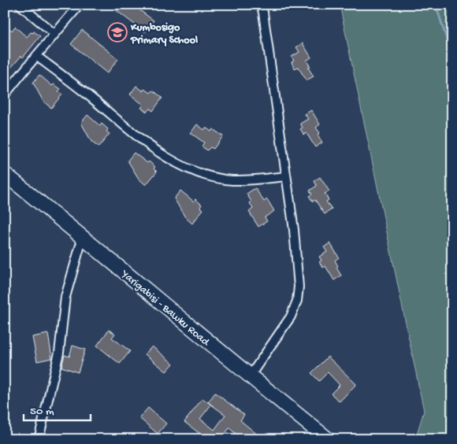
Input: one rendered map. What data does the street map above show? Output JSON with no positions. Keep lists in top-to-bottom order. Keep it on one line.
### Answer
{"streets":{"highway":["Yarigabisi - Bawku Road"]},"places":{"school or university":["Kumbosigo Primary School"]},"scale_bar":"50 m"}
